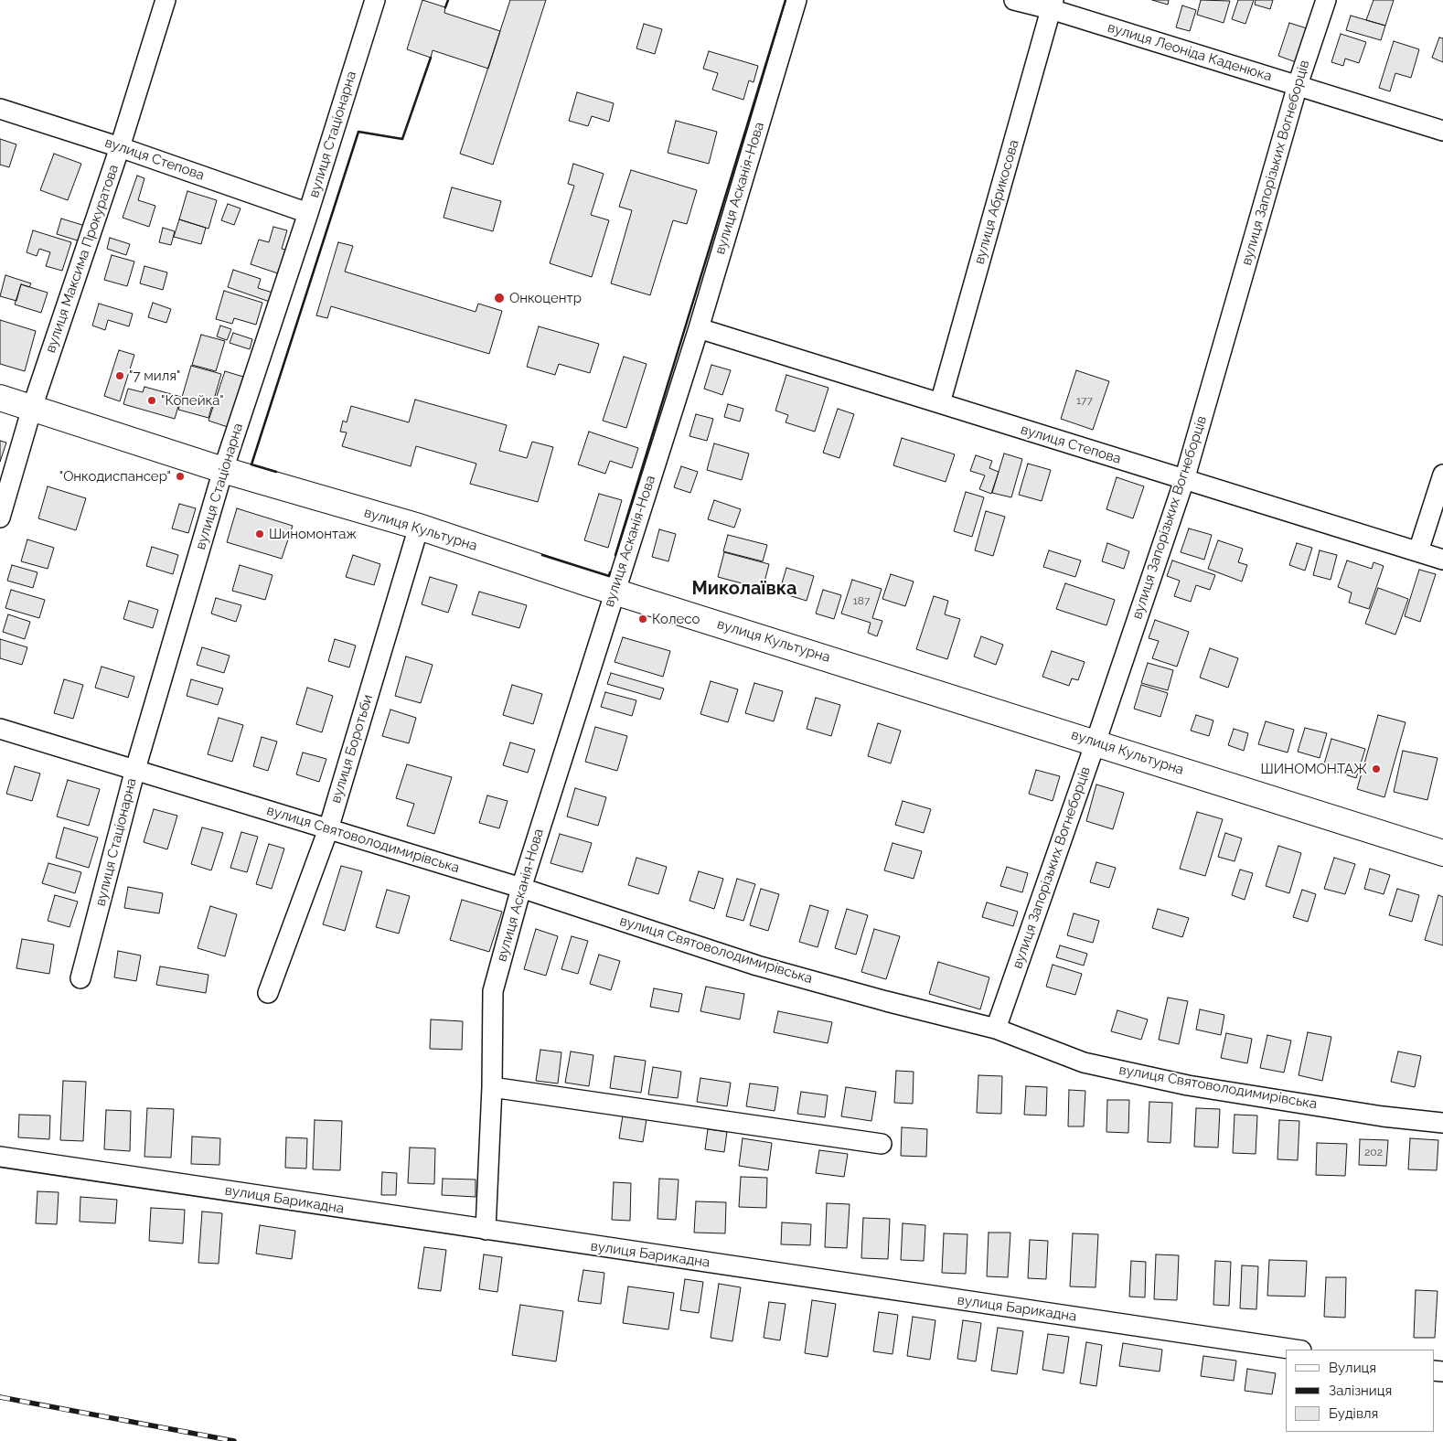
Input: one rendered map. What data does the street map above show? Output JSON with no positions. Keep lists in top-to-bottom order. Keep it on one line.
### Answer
{"streets":{"main road":["вулиця Культурна"],"street":["вулиця Леоніда Каденюка","вулиця Стаціонарна","вулиця Степова","вулиця Запорізьких Вогнеборців","вулиця Асканія-Нова","вулиця Абрикосова","вулиця Максима Прокуратова","вулиця Боротьби","вулиця Святоволодимирівська","вулиця Барикадна"]},"crossings":[["вулиця Леоніда Каденюка","вулиця Запорізьких Вогнеборців"],["вулиця Леоніда Каденюка","вулиця Абрикосова"],["вулиця Стаціонарна","вулиця Степова"],["вулиця Стаціонарна","вулиця Культурна"],["вулиця Стаціонарна","вулиця Святоволодимирівська"],["вулиця Степова","вулиця Запорізьких Вогнеборців"],["вулиця Степова","вулиця Асканія-Нова"],["вулиця Степова","вулиця Абрикосова"],["вулиця Степова","вулиця Максима Прокуратова"],["вулиця Запорізьких Вогнеборців","вулиця Культурна"],["вулиця Запорізьких Вогнеборців","вулиця Святоволодимирівська"],["вулиця Асканія-Нова","вулиця Культурна"],["вулиця Асканія-Нова","вулиця Святоволодимирівська"],["вулиця Асканія-Нова","вулиця Барикадна"],["вулиця Максима Прокуратова","вулиця Культурна"],["вулиця Культурна","вулиця Боротьби"],["вулиця Боротьби","вулиця Святоволодимирівська"]],"districts":["Миколаївка"],"places":["Онкоцентр","\"7 миля\"","\"Копейка\"","\"Онкодиспансер\"","Шиномонтаж","Колесо","ШИНОМОНТАЖ"],"house_numbers":["177","187","202"],"legend":["Вулиця","Залізниця","Будівля"]}
